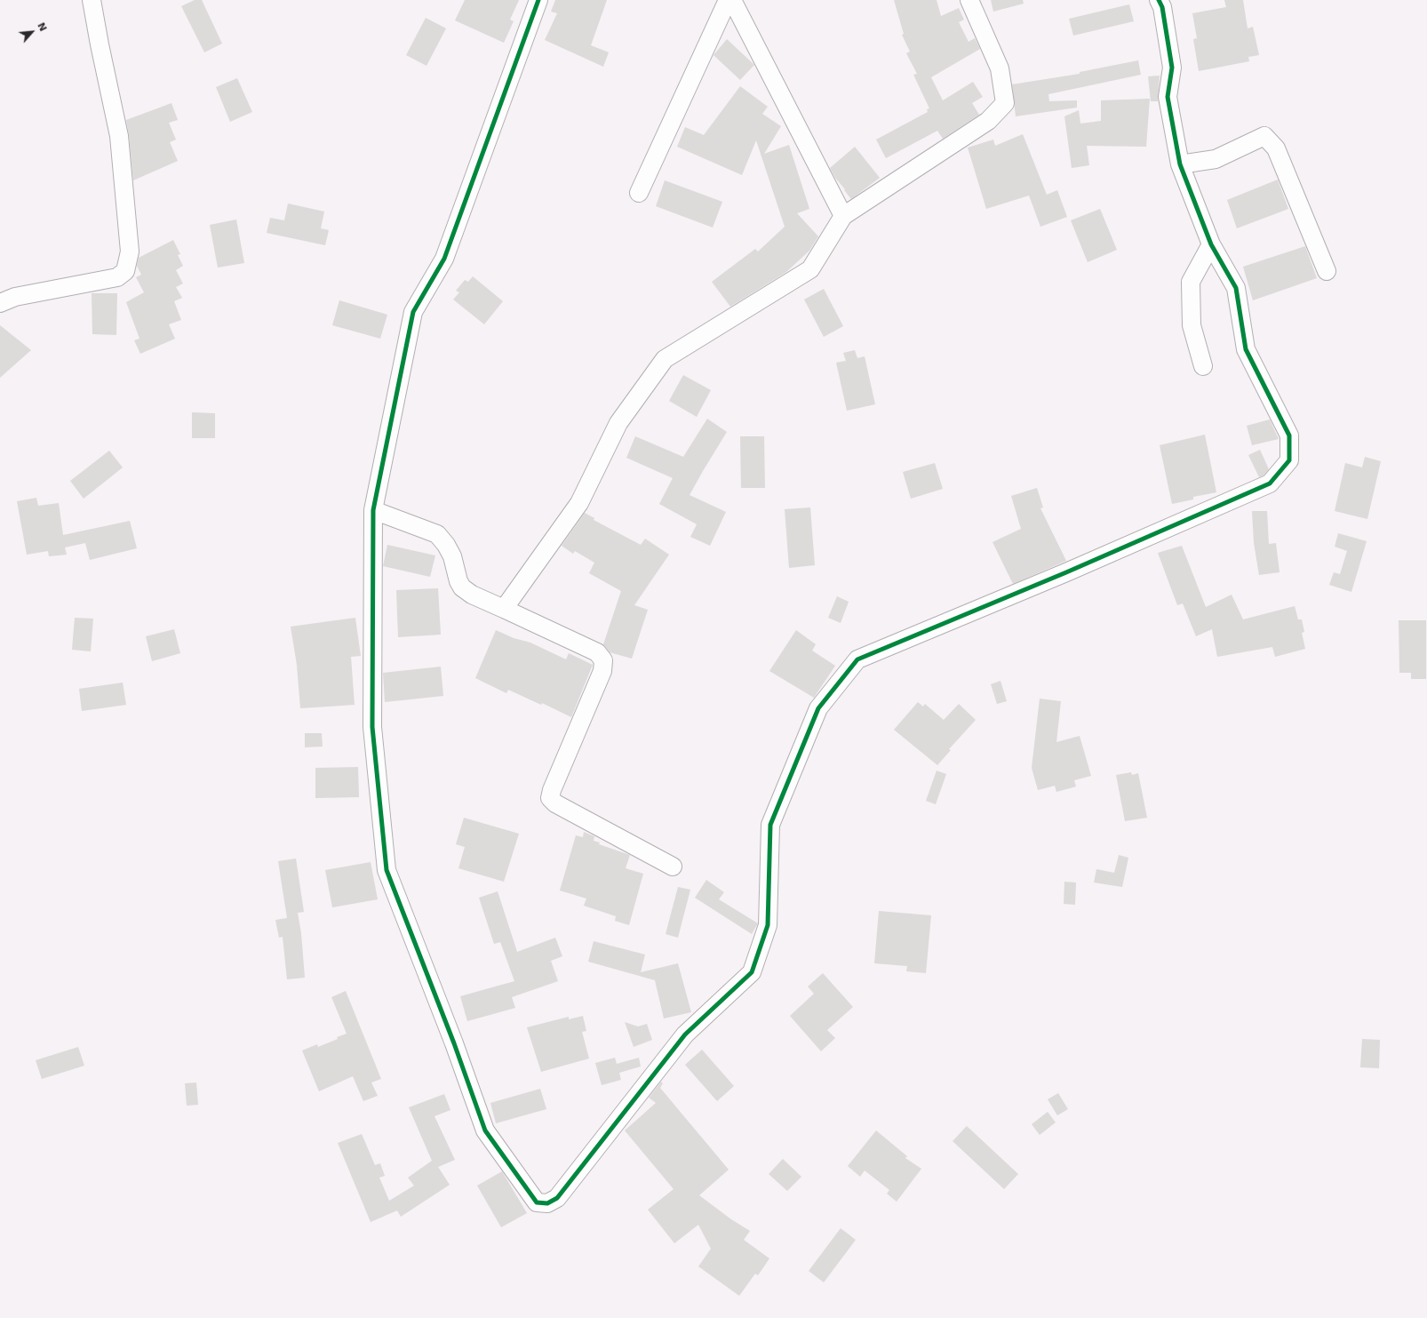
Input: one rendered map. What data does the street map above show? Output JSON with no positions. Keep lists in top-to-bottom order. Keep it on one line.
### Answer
{"north":"top right"}
